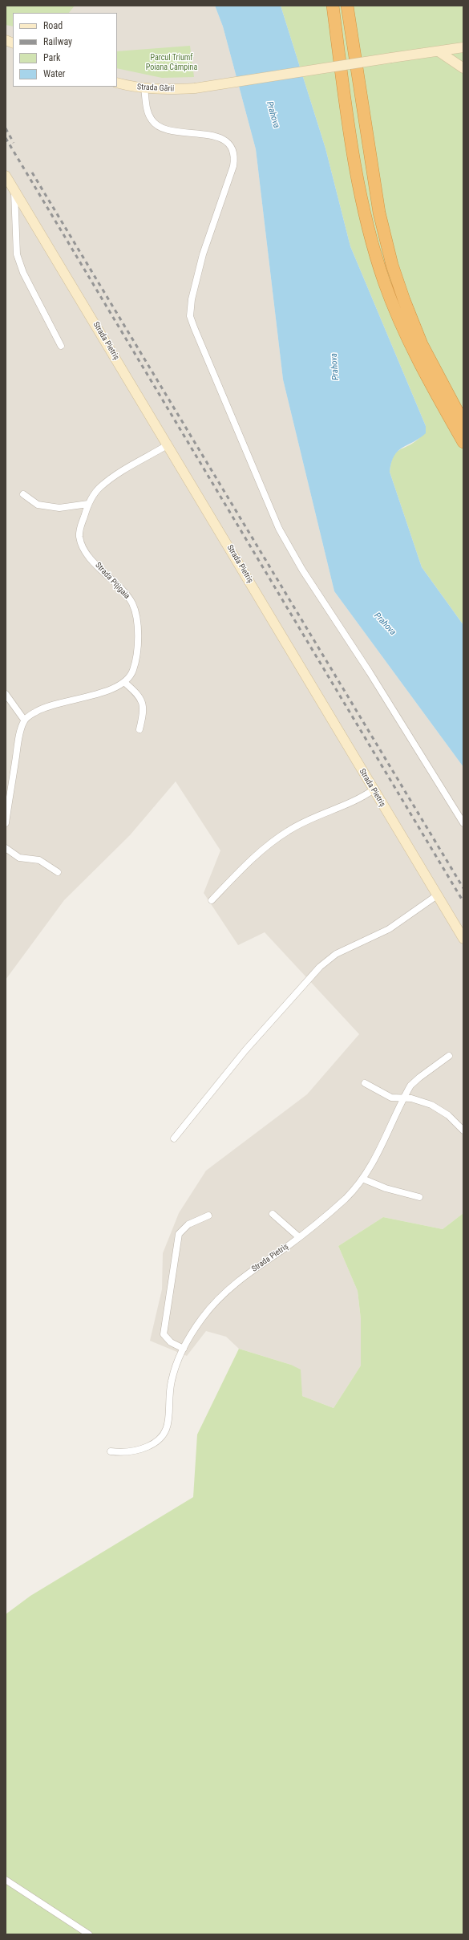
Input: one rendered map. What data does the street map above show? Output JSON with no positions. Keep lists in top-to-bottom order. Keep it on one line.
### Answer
{"streets":{"main road":["Strada Gării","Strada Pietriș"],"street":["Strada Pițigaia"]},"crossings":[["Strada Pietriș","Strada Pițigaia"]],"water":["Prahova"],"parks":["Parcul Triumf Poiana Câmpina"],"legend":["Road","Railway","Park","Water"]}
